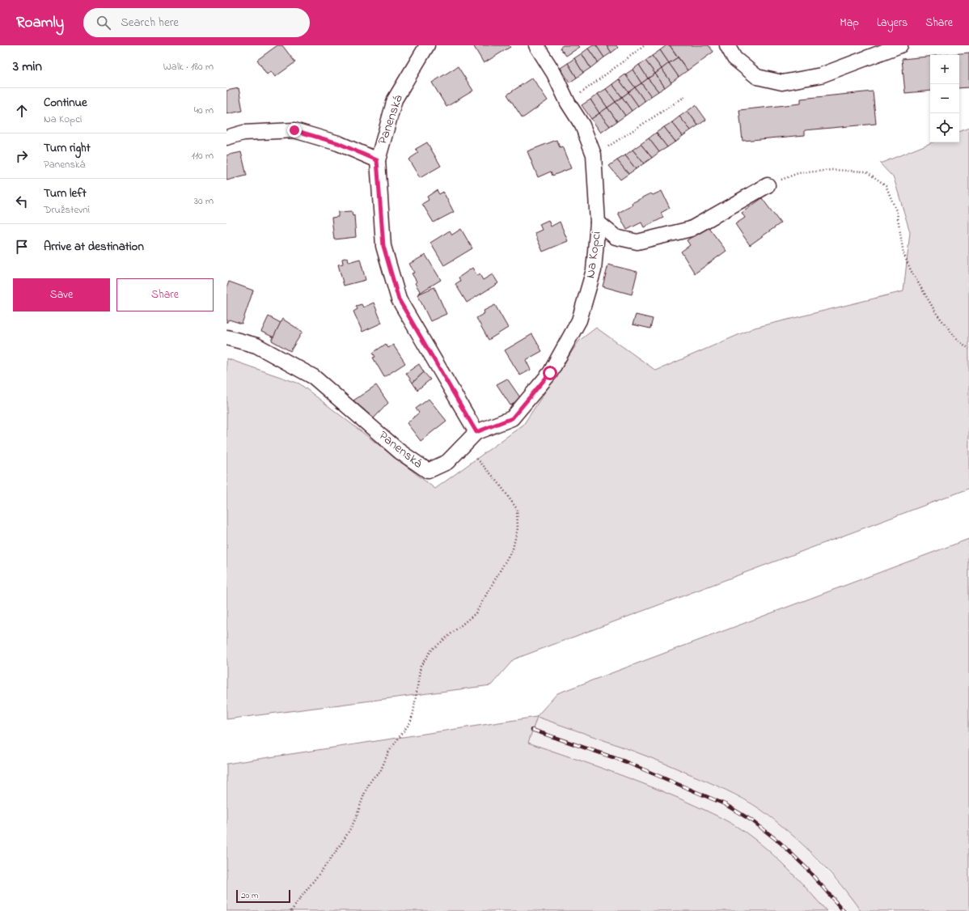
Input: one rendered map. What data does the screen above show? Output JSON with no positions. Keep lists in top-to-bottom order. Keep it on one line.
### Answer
{"streets":{"street":["Panenská","Na Kopci"]},"crossings":[["Panenská","Na Kopci"]],"scale_bar":"20 m","page":{"header":"Roamly","search":"Search here","nav":["Map","Layers","Share"],"heading":["3 min","Walk · 180 m"],"map_buttons":["+","−"],"list":[["Continue","Na Kopci","40 m"],["Turn right","Panenská","110 m"],["Turn left","Družstevní","30 m"],"Arrive at destination"],"buttons":["Save","Share"],"scale":"20 m"}}
